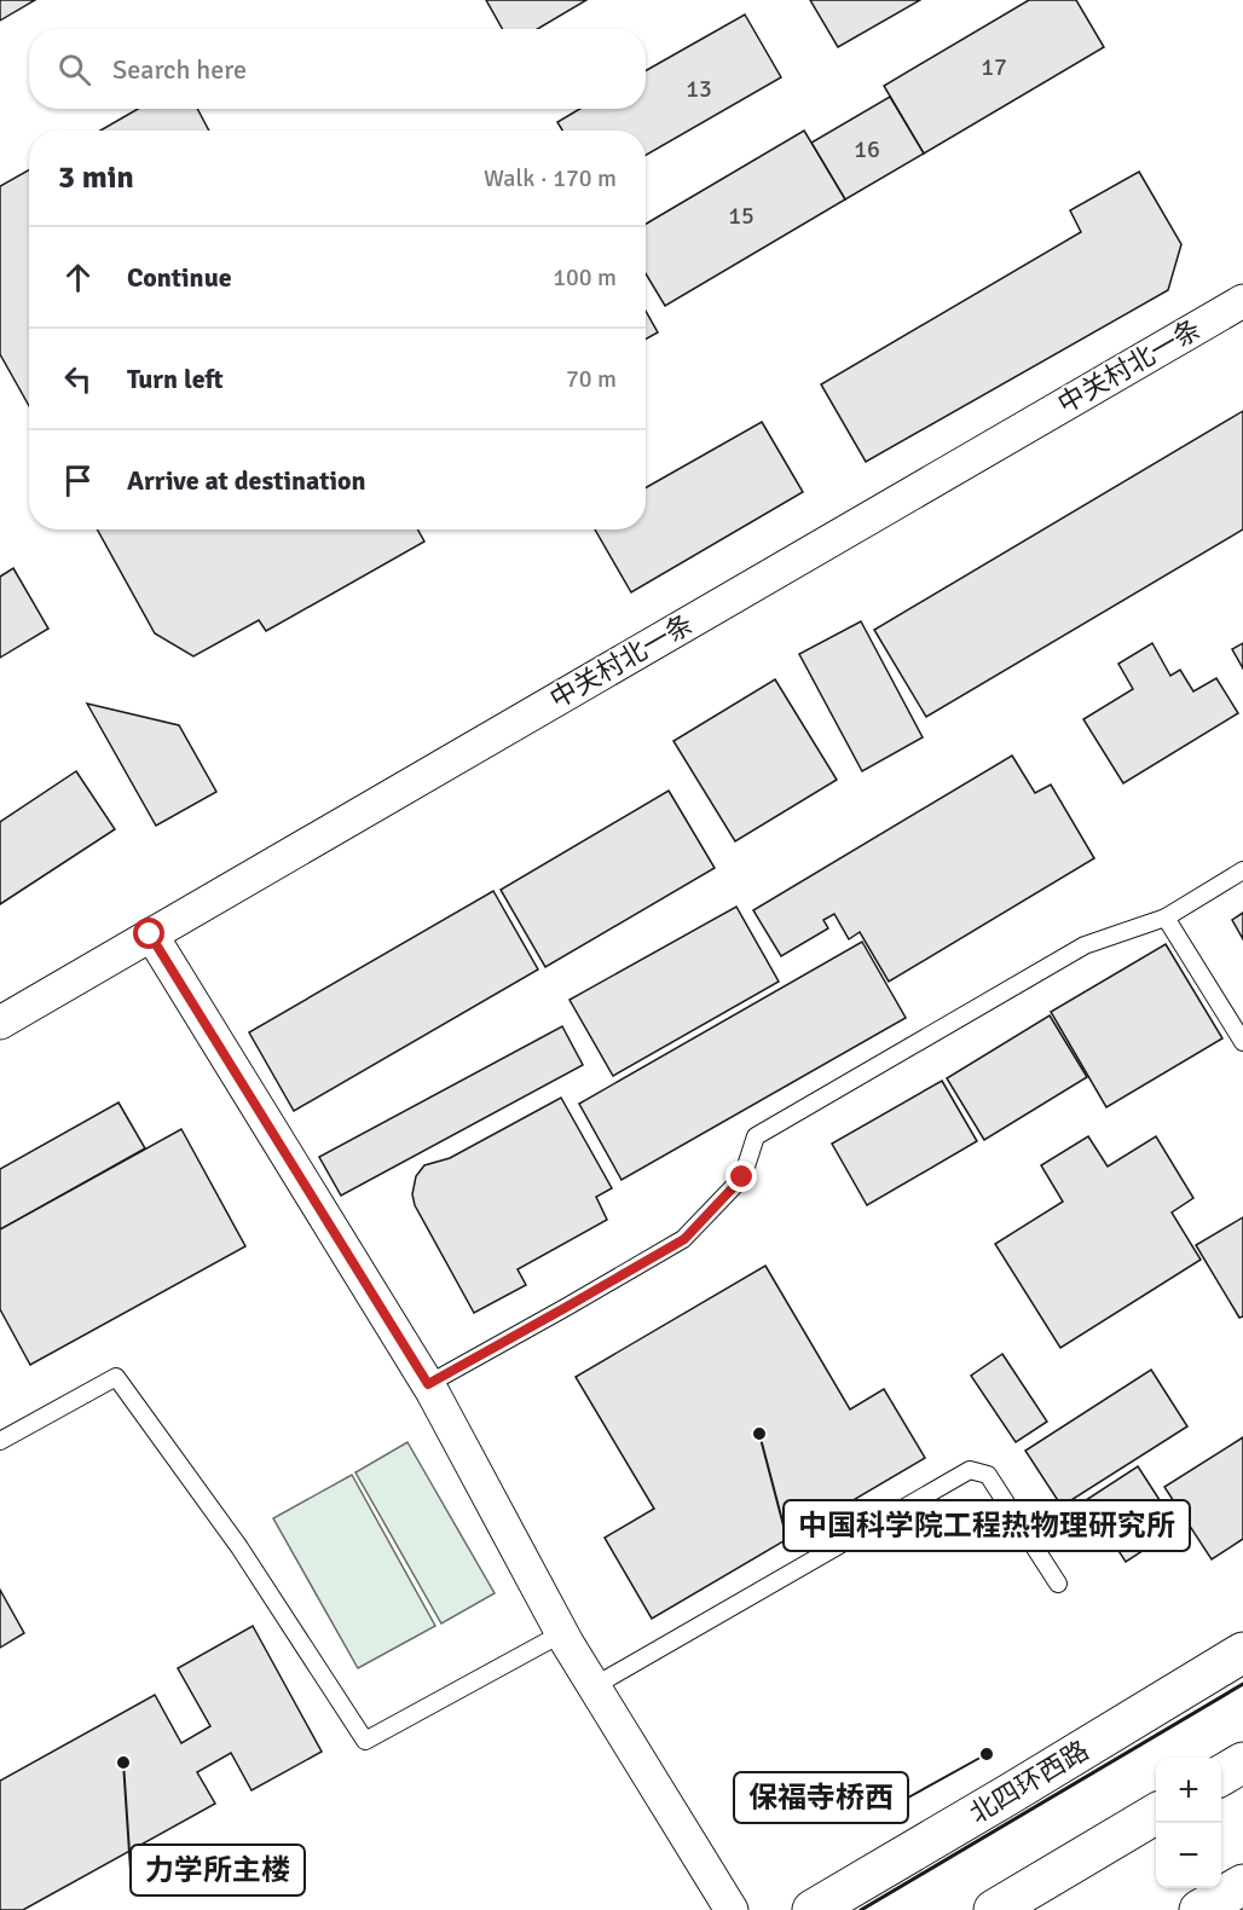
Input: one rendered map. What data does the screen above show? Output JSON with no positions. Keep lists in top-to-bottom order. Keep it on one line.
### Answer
{"streets":{"main road":["北四环西路"],"street":["中关村北一条"]},"places":["中国科学院工程热物理研究所","保福寺桥西","力学所主楼"],"house_numbers":["17","13","16","15"],"page":{"search":"Search here","heading":["3 min","Walk · 170 m"],"list":[["Continue","100 m"],["Turn left","70 m"],"Arrive at destination"],"map_buttons":["+","−"]}}
